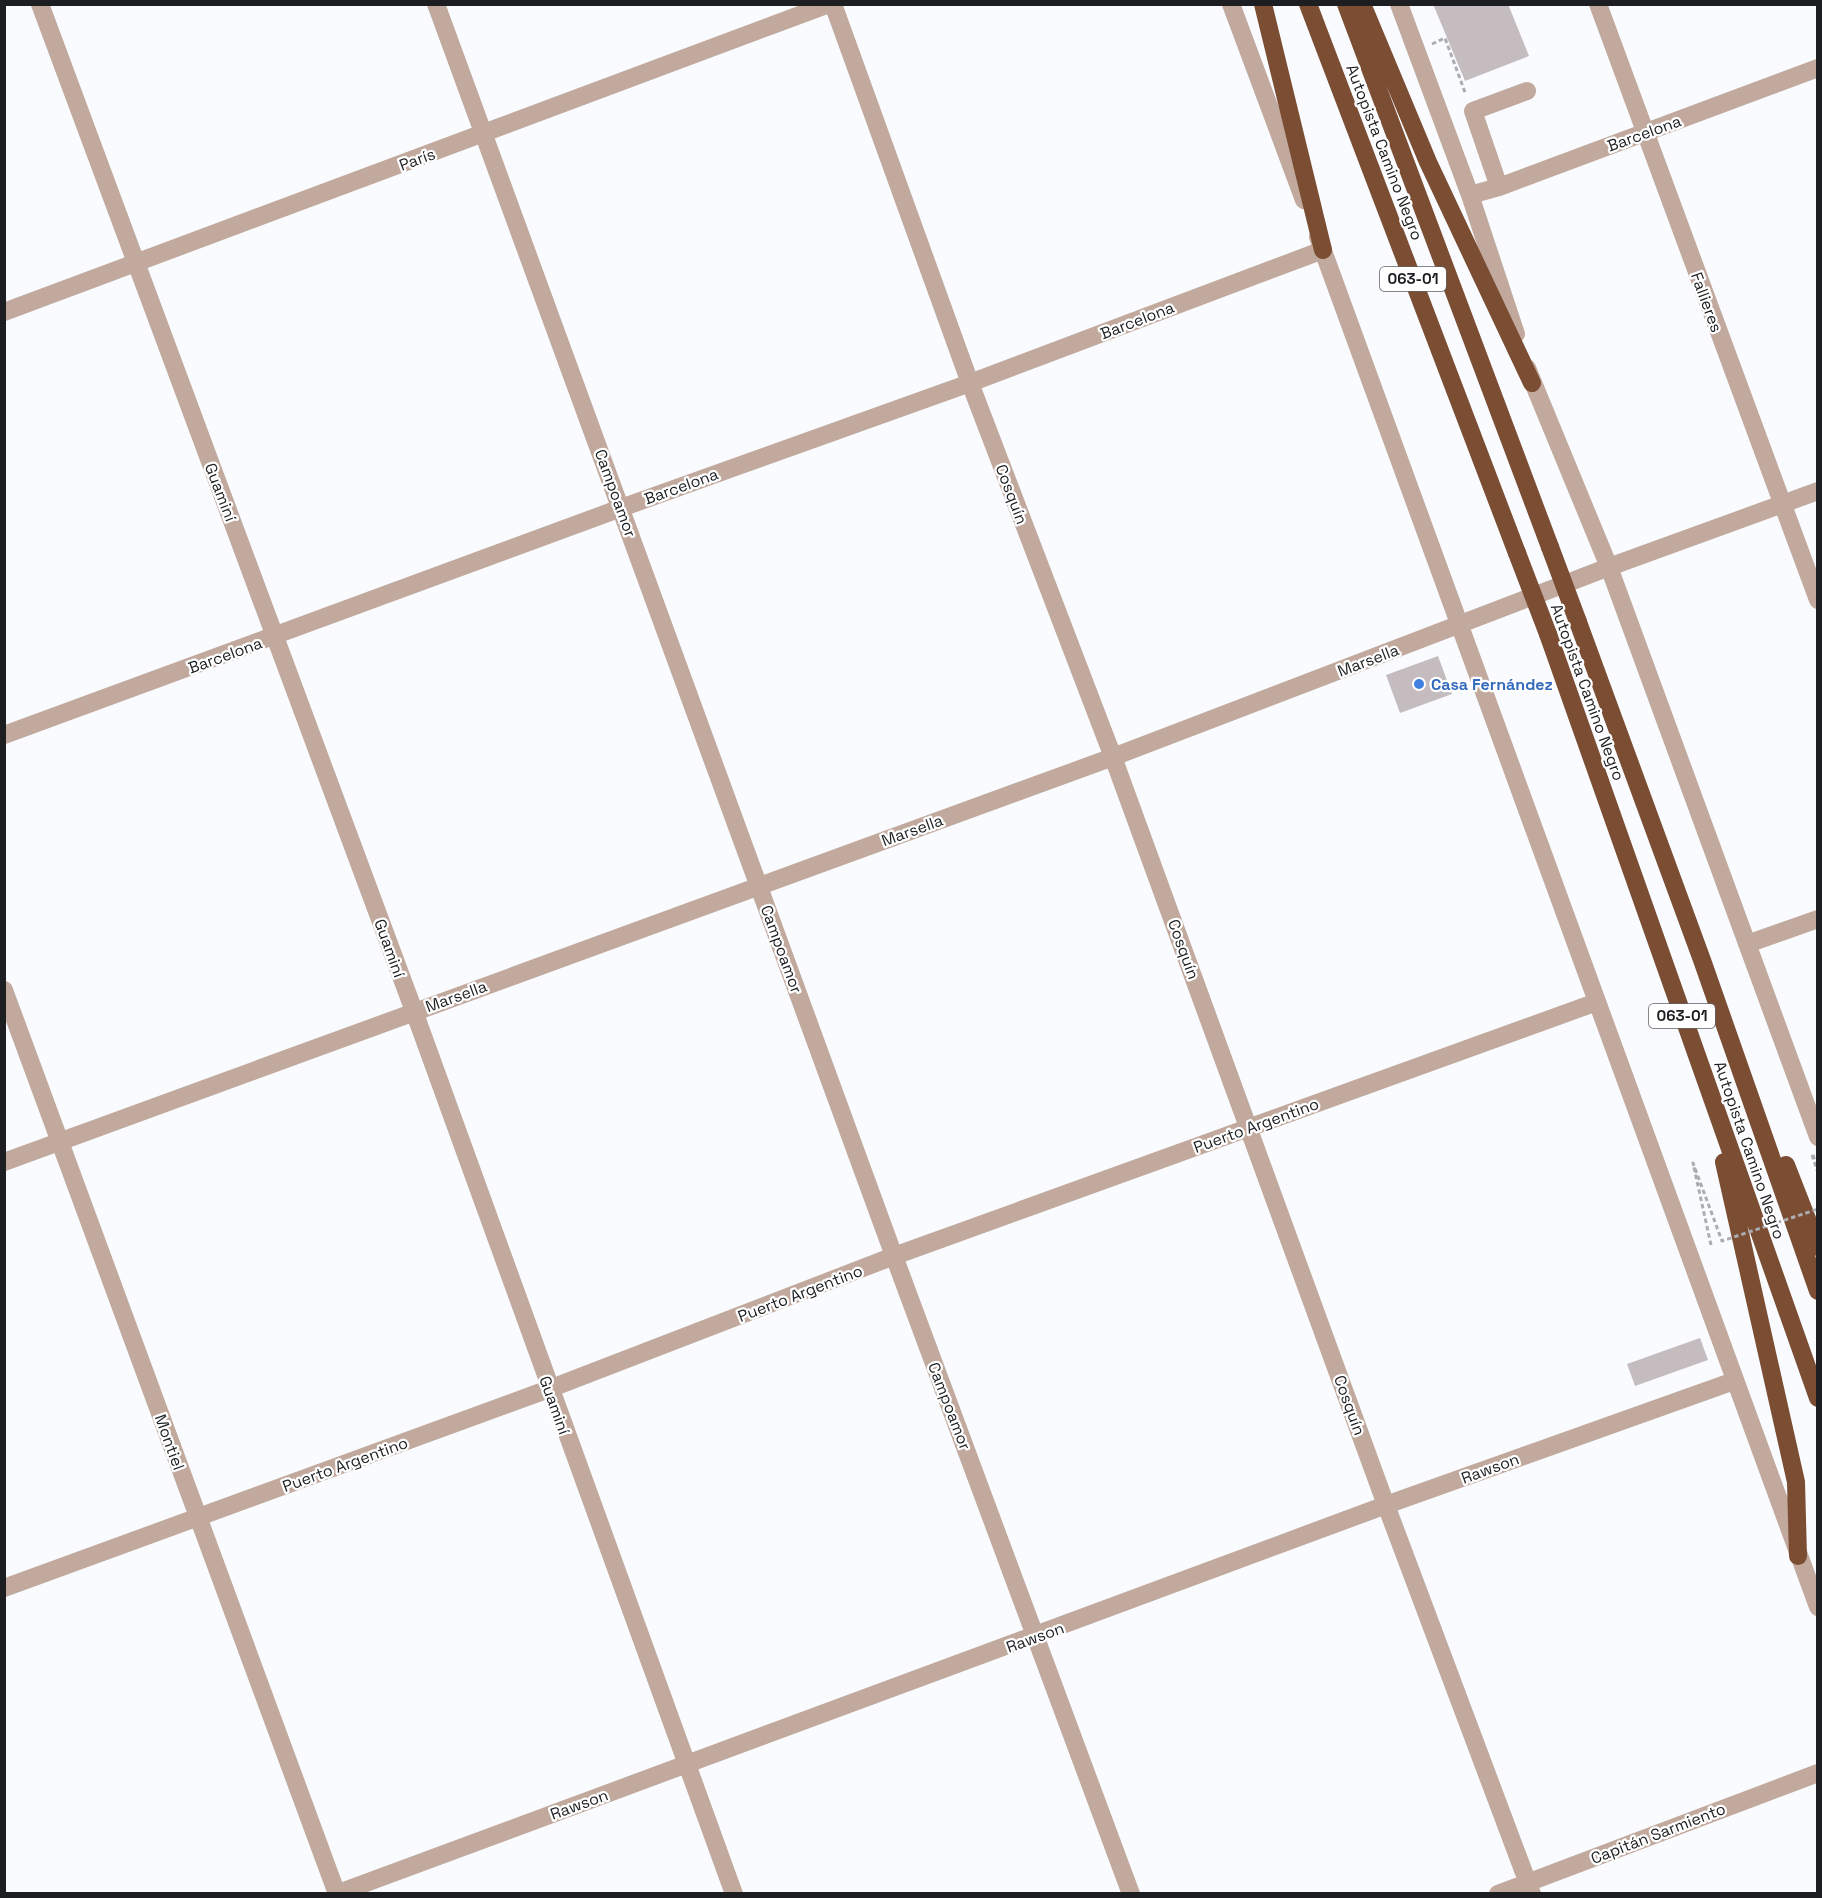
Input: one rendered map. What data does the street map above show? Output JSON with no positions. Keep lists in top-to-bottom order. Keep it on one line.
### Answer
{"streets":{"highway":["Autopista Camino Negro","063-01"],"street":["Barcelona","París","Fallieres","Guaminí","Campoamor","Cosquín","Marsella","Puerto Argentino","Montiel","Rawson","Capitán Sarmiento"]},"crossings":[["Barcelona","Fallieres"],["Barcelona","Guaminí"],["Barcelona","Campoamor"],["Barcelona","Cosquín"],["París","Guaminí"],["París","Campoamor"],["París","Cosquín"],["Fallieres","Marsella"],["Guaminí","Marsella"],["Guaminí","Puerto Argentino"],["Guaminí","Rawson"],["Campoamor","Marsella"],["Campoamor","Puerto Argentino"],["Campoamor","Rawson"],["Cosquín","Marsella"],["Cosquín","Puerto Argentino"],["Cosquín","Rawson"],["Cosquín","Capitán Sarmiento"],["Marsella","Montiel"],["Puerto Argentino","Montiel"],["Montiel","Rawson"]],"places":["Casa Fernández"]}
